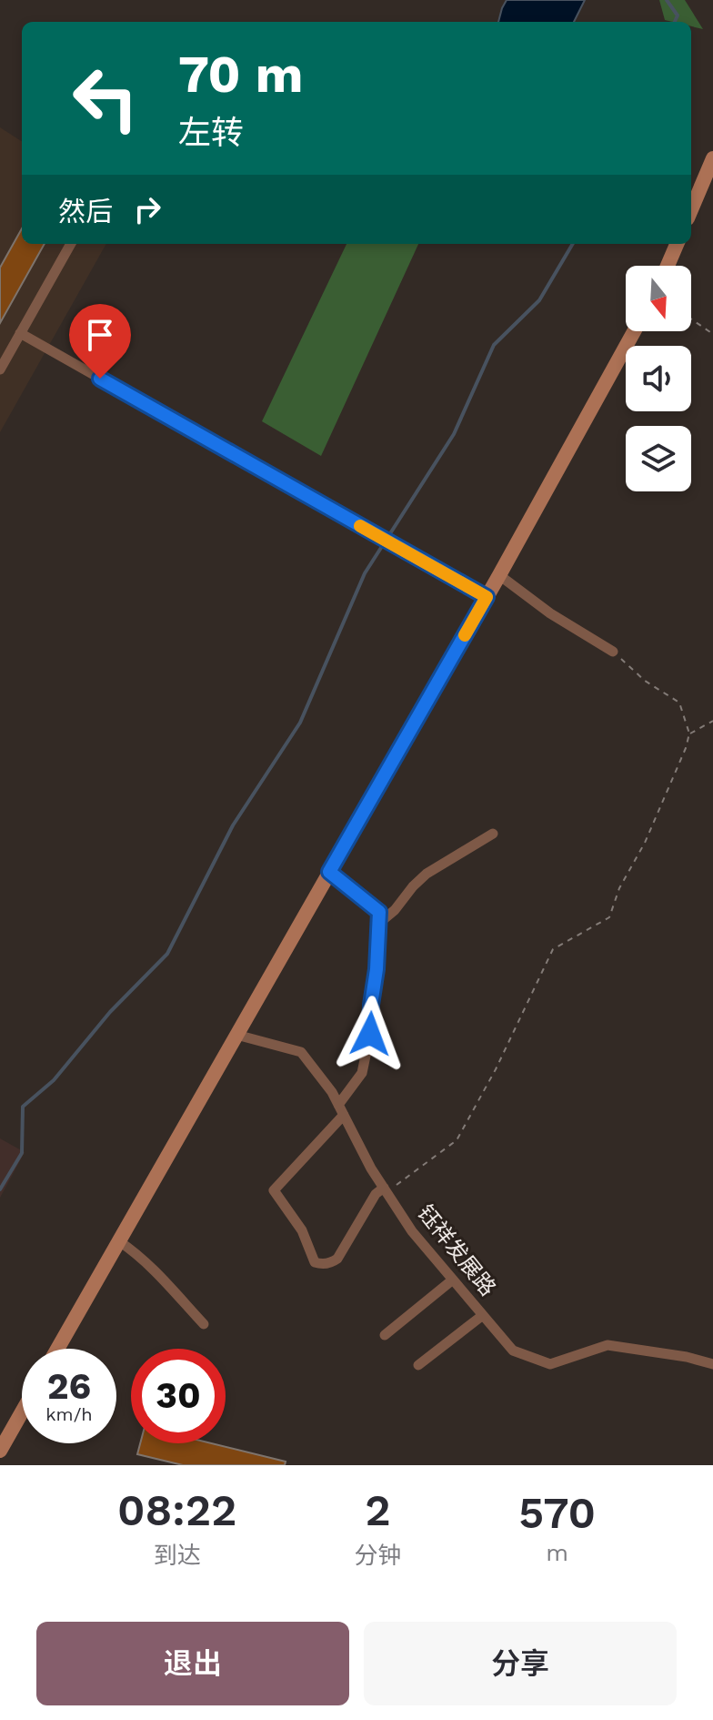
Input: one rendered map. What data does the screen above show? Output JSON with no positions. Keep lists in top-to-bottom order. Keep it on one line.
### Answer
{"streets":{"street":["钰祥发展路"]},"north":"bottom","page":{"turn":["70 m","左转"],"then":"然后","speed":"26 km/h","limit":"30","eta":["08:22","到达","2","分钟","570","m"],"buttons":["退出","分享"]}}
